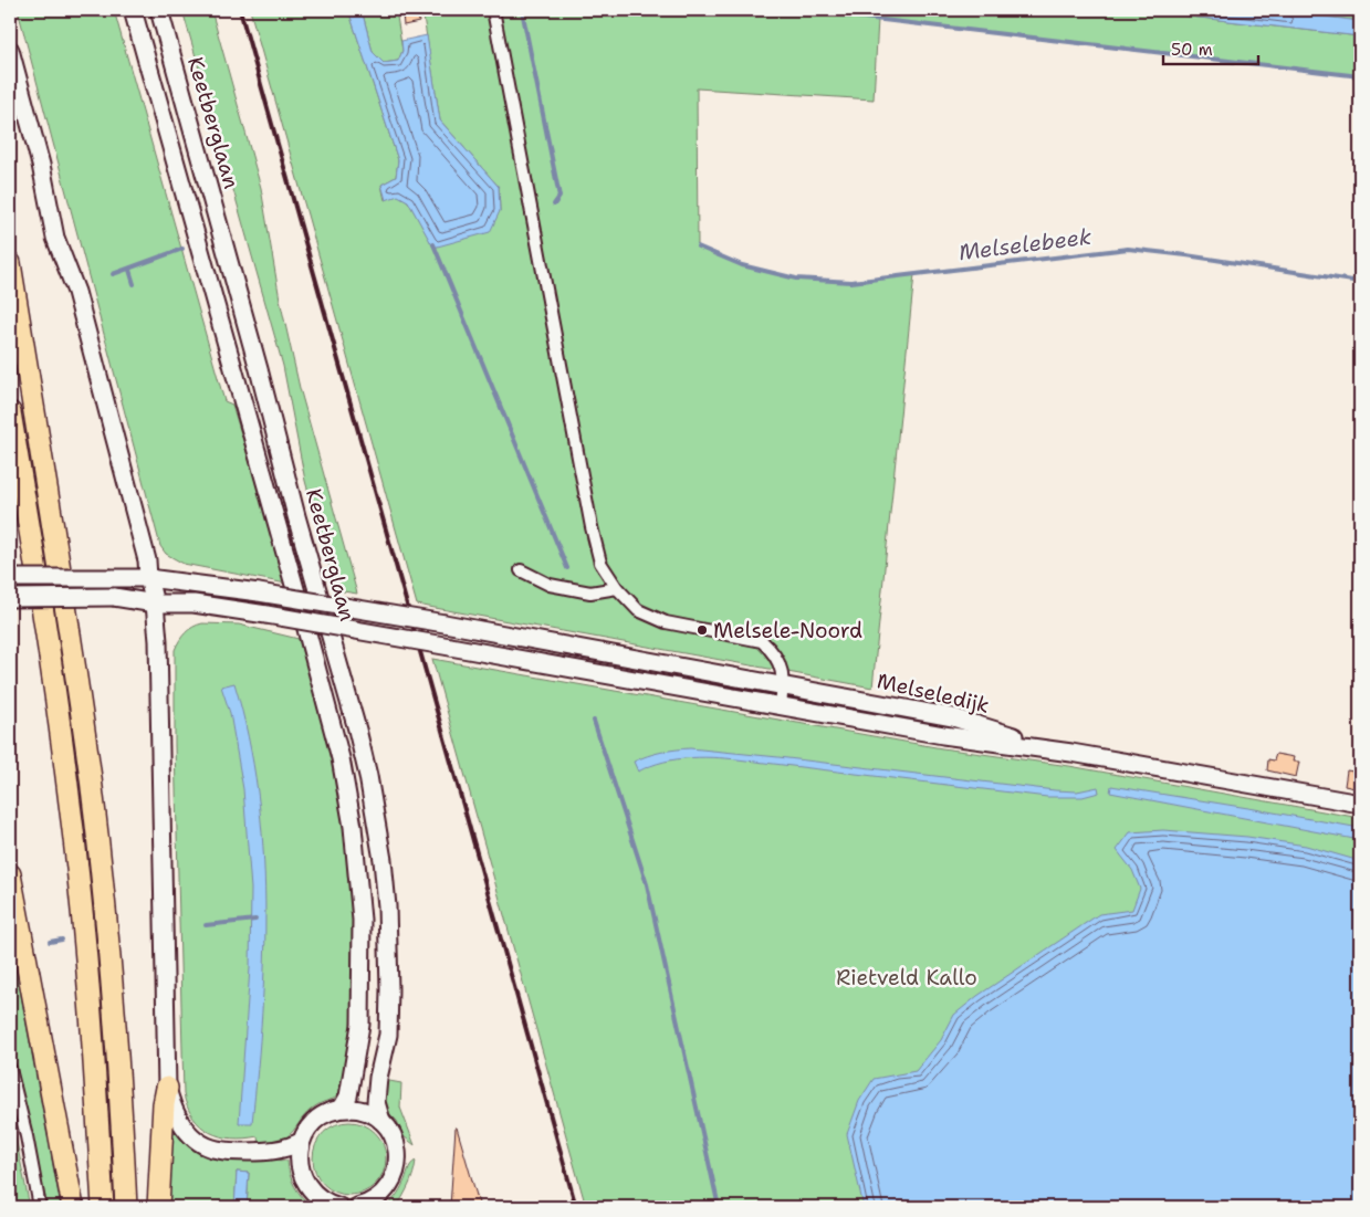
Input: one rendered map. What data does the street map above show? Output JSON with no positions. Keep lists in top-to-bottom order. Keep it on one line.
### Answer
{"streets":{"main road":["Keetberglaan","Melseledijk"]},"water":["Melselebeek"],"parks":["Rietveld Kallo"],"places":["Melsele-Noord"],"scale_bar":"50 m"}
